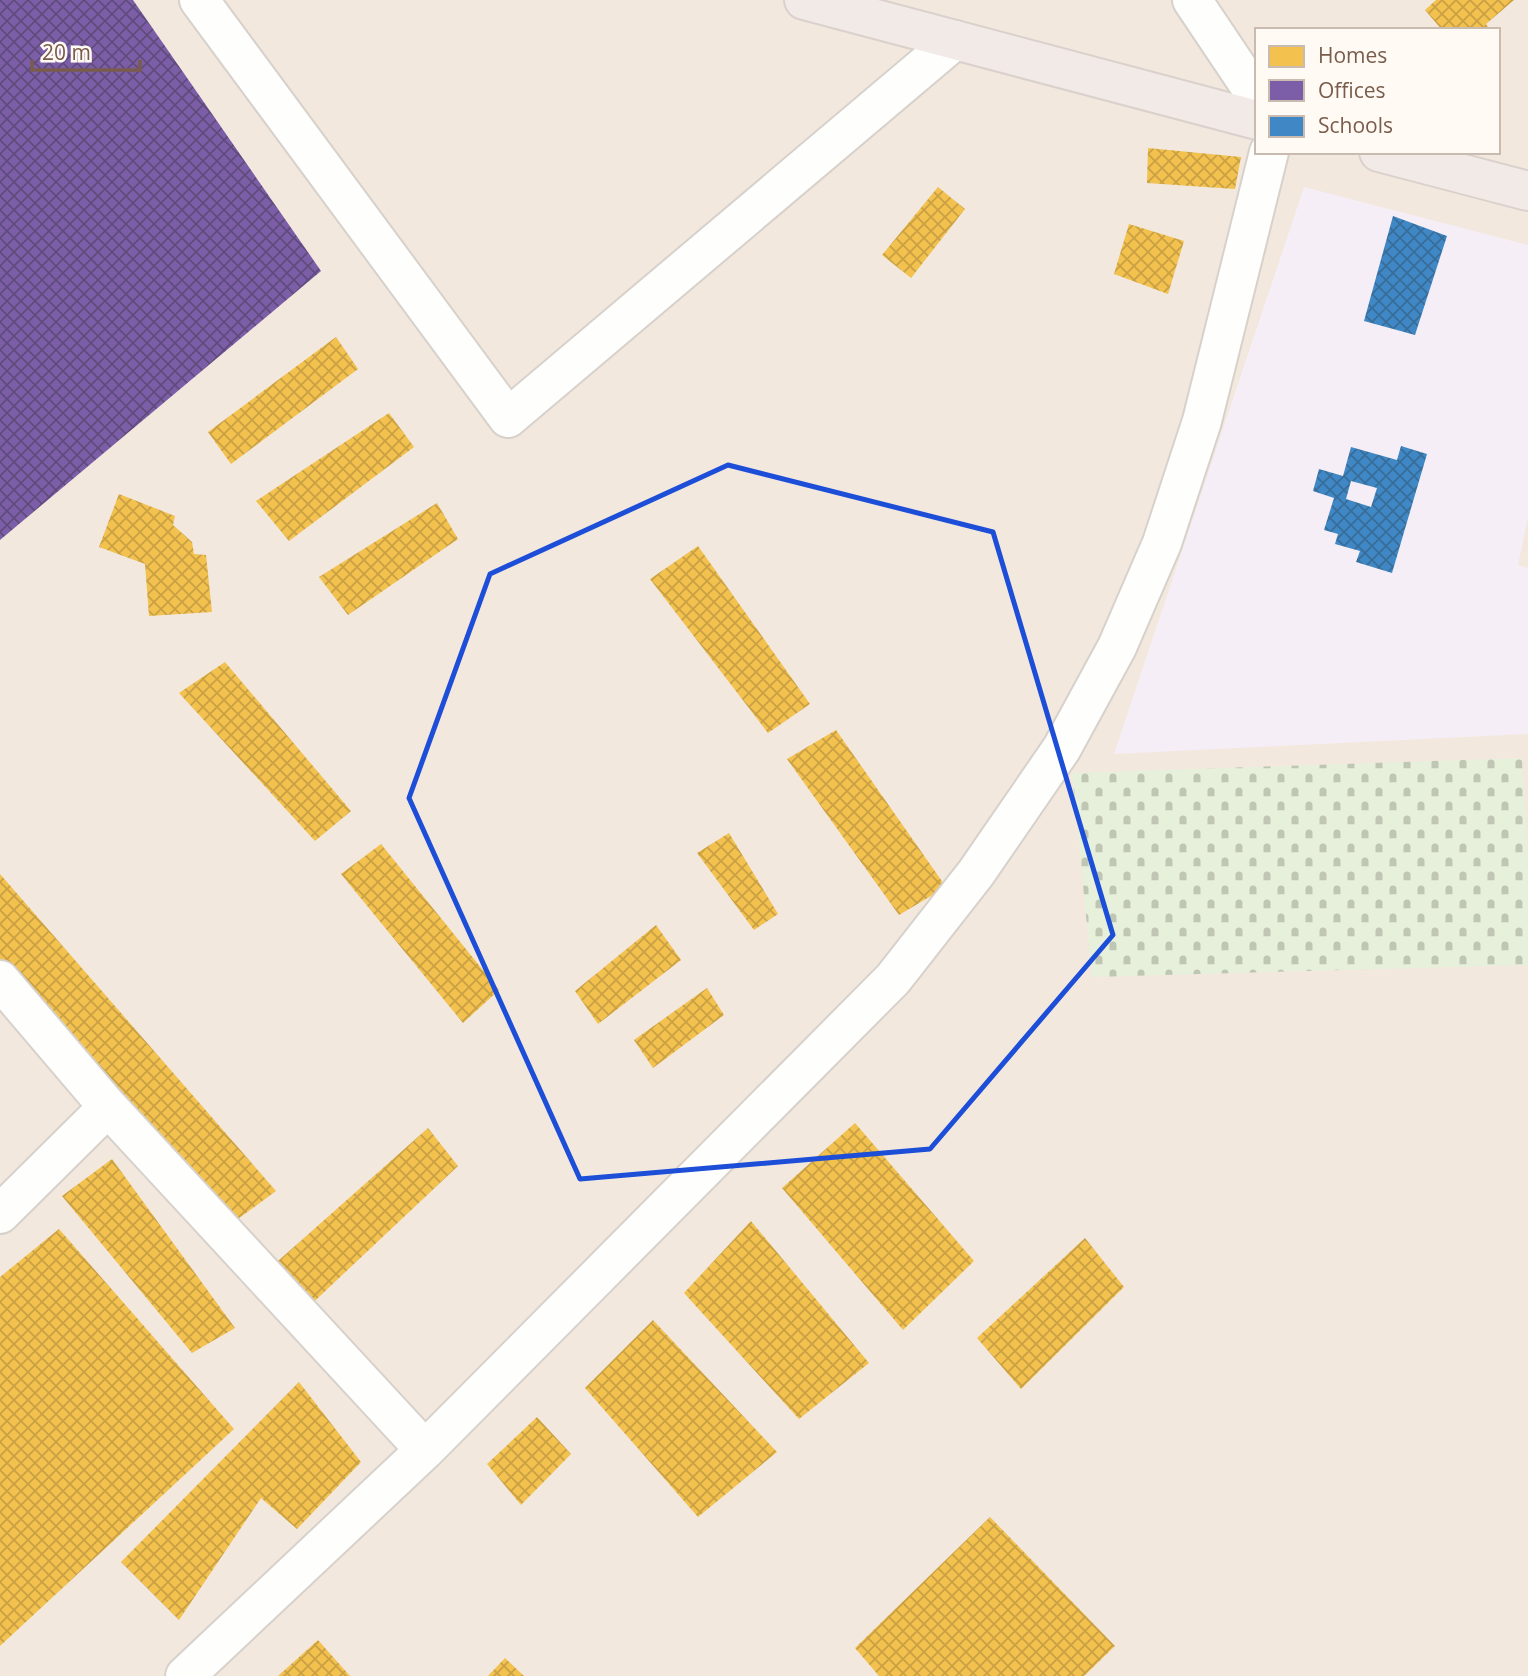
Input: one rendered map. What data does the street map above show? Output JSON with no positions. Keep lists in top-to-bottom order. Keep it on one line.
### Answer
{"legend":["Homes","Offices","Schools"],"scale_bar":"20 m"}
